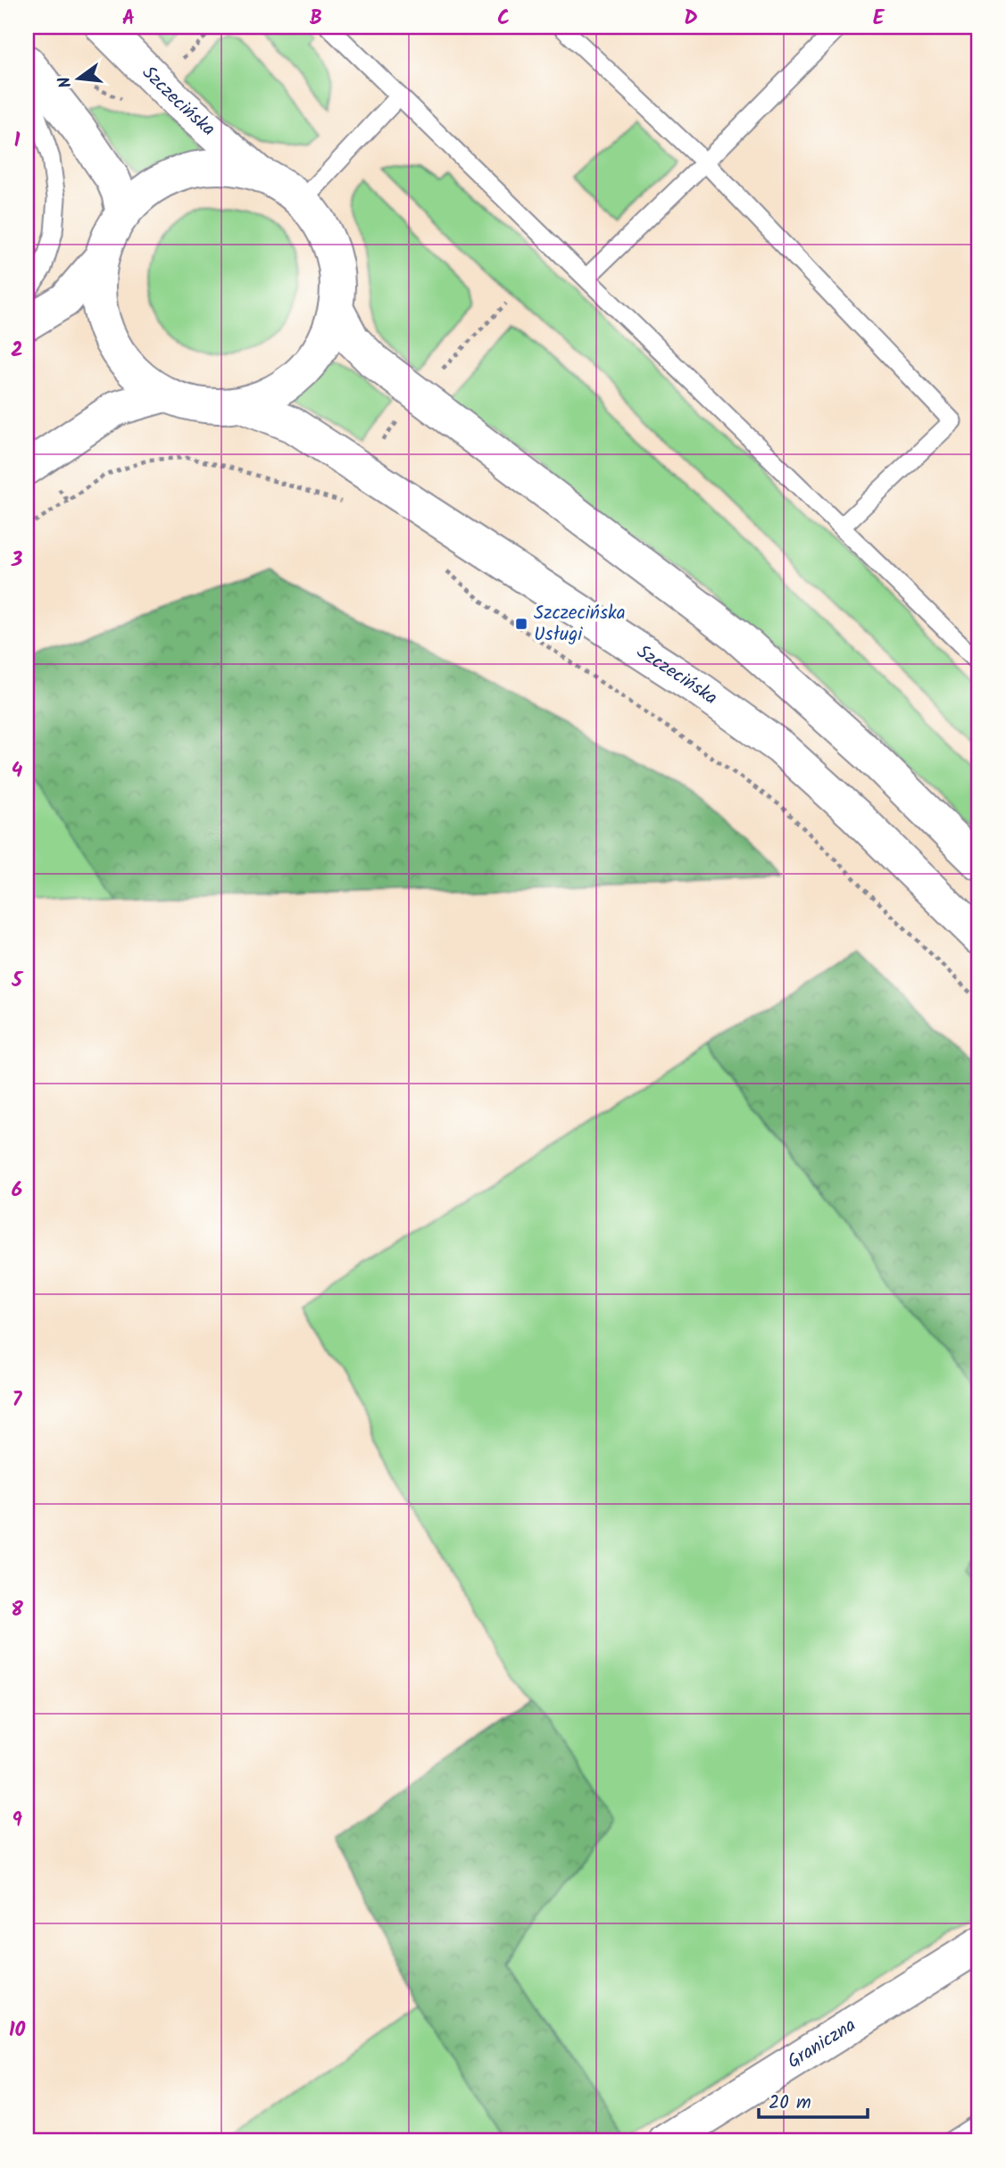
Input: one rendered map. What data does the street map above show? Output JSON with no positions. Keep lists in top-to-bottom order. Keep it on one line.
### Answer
{"streets":{"main road":["Szczecińska","Graniczna"]},"places":{"transit":["Szczecińska Usługi"]},"scale_bar":"20 m","north":"left","grid":{"columns":["A","B","C","D","E"],"rows":["1","2","3","4","5","6","7","8","9","10"]}}
